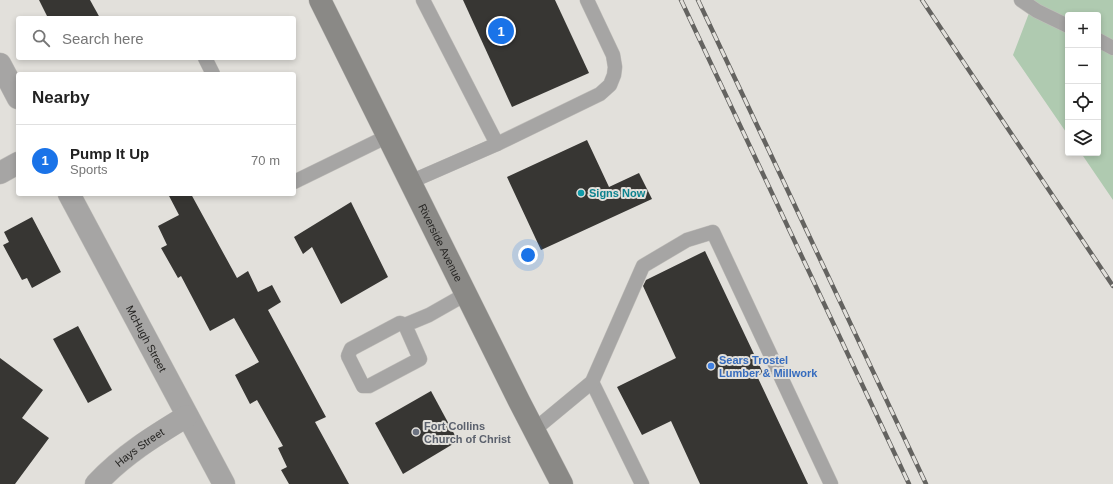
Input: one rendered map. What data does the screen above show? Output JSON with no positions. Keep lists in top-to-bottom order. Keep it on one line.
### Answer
{"streets":{"main road":["Riverside Avenue"],"street":["McHugh Street","Hays Street"]},"crossings":[["McHugh Street","Hays Street"]],"places":["Signs Now","Sears Trostel Lumber & Millwork","Fort Collins Church of Christ"],"page":{"map_buttons":["+","−"],"pins":"1","search":"Search here","heading":"Nearby","list":[{"mark":"1","name":"Pump It Up","note":"Sports","value":"70 m"}]}}
